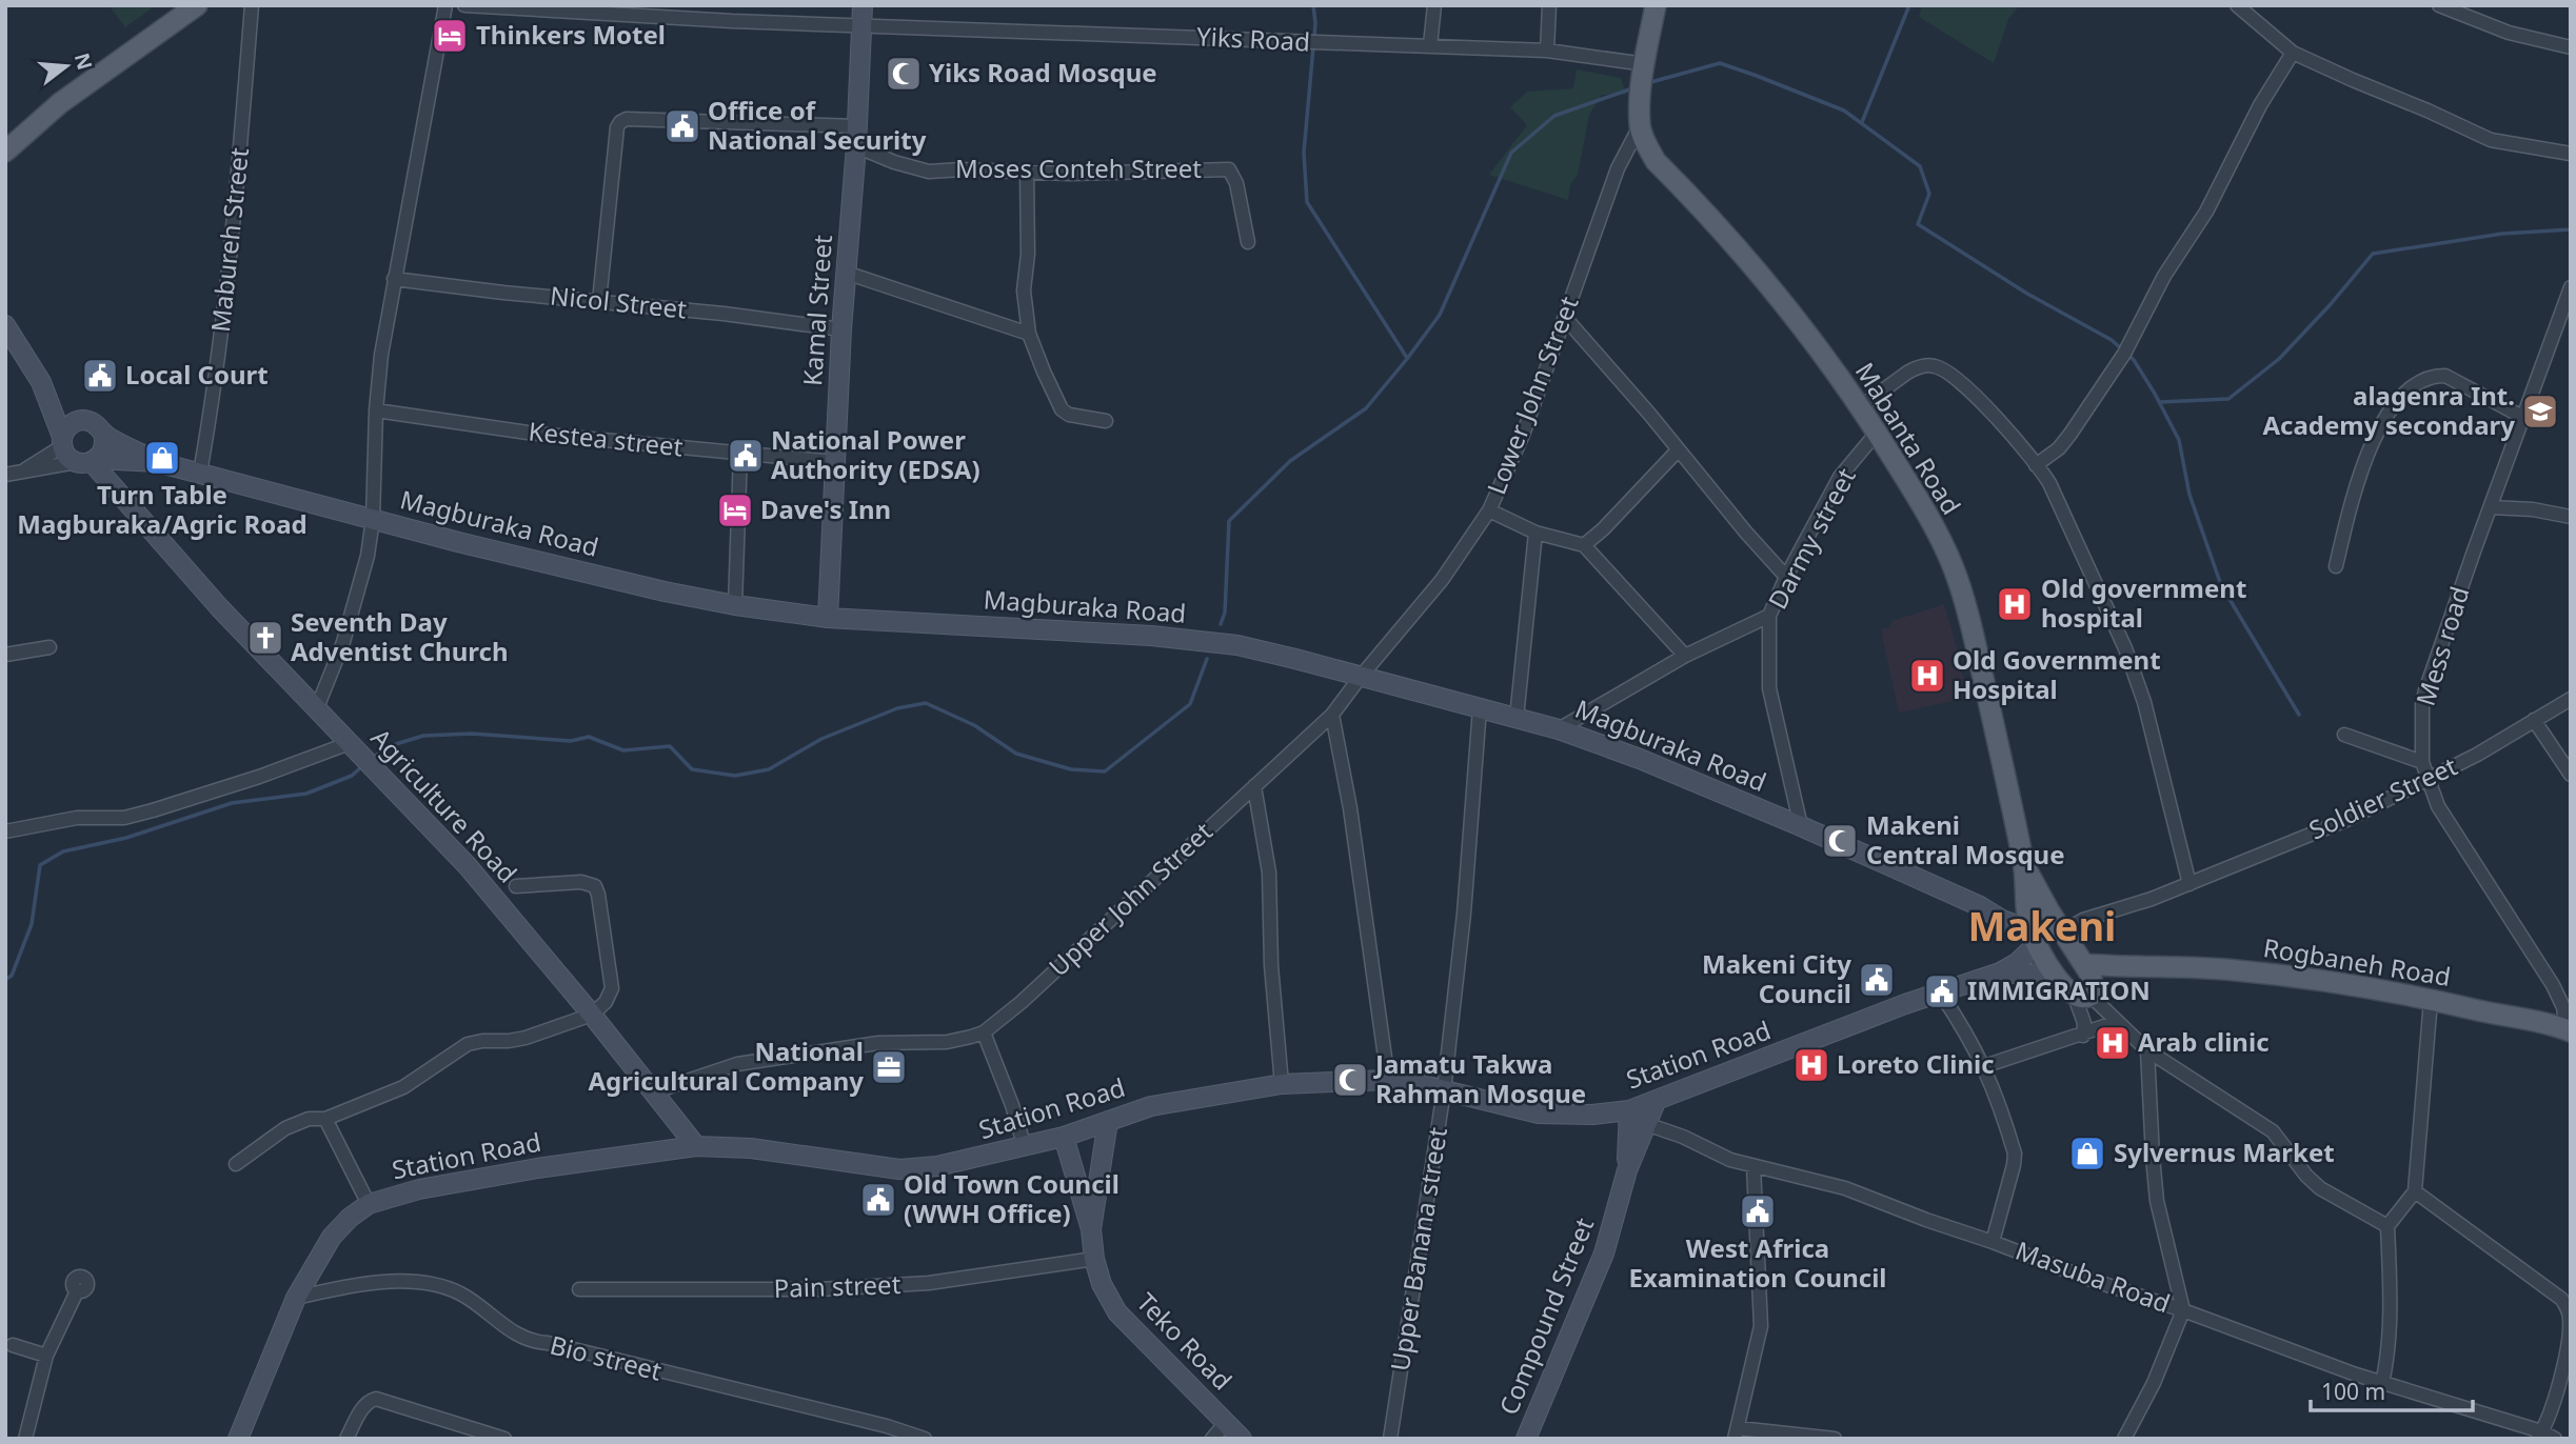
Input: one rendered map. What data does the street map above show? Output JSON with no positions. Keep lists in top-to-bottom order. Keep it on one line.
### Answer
{"streets":{"main road":["Mabanta Road","Rogbaneh Road"],"street":["Yiks Road","Moses Conteh Street","Mabureh Street","Nicol Street","Kamal Street","Lower John Street","Kestea street","Magburaka Road","Darmy street","Mess road","Soldier Street","Agriculture Road","Upper John Street","Station Road","Upper Banana street","Masuba Road","Pain street","Compound Street","Teko Road","Bio street"]},"crossings":[["Yiks Road","Kamal Street"],["Yiks Road","Mabanta Road"],["Moses Conteh Street","Kamal Street"],["Mabureh Street","Magburaka Road"],["Nicol Street","Kamal Street"],["Kamal Street","Kestea street"],["Kamal Street","Magburaka Road"],["Lower John Street","Mabanta Road"],["Lower John Street","Magburaka Road"],["Lower John Street","Upper John Street"],["Mabanta Road","Darmy street"],["Magburaka Road","Darmy street"],["Magburaka Road","Agriculture Road"],["Magburaka Road","Upper John Street"],["Magburaka Road","Station Road"],["Magburaka Road","Upper Banana street"],["Mess road","Soldier Street"],["Mess road","Rogbaneh Road"],["Agriculture Road","Station Road"],["Station Road","Upper Banana street"],["Station Road","Masuba Road"],["Station Road","Compound Street"],["Station Road","Teko Road"],["Station Road","Bio street"],["Masuba Road","Compound Street"],["Pain street","Teko Road"]],"districts":["Makeni"],"places":{"hotel":["Thinkers Motel","Dave's Inn"],"mosque":["Yiks Road Mosque","Makeni Central Mosque","Jamatu Takwa Rahman Mosque"],"public building":["Office of National Security","Local Court","National Power Authority (EDSA)","Makeni City Council","IMMIGRATION","Old Town Council (WWH Office)","West Africa Examination Council"],"school or university":["alagenra Int. Academy secondary"],"shop":["Turn Table Magburaka/Agric Road","Sylvernus Market"],"hospital":["Old government hospital","Old Government Hospital","Arab clinic","Loreto Clinic"],"church":["Seventh Day Adventist Church"],"office":["National Agricultural Company"]},"scale_bar":"100 m","north":"right"}
